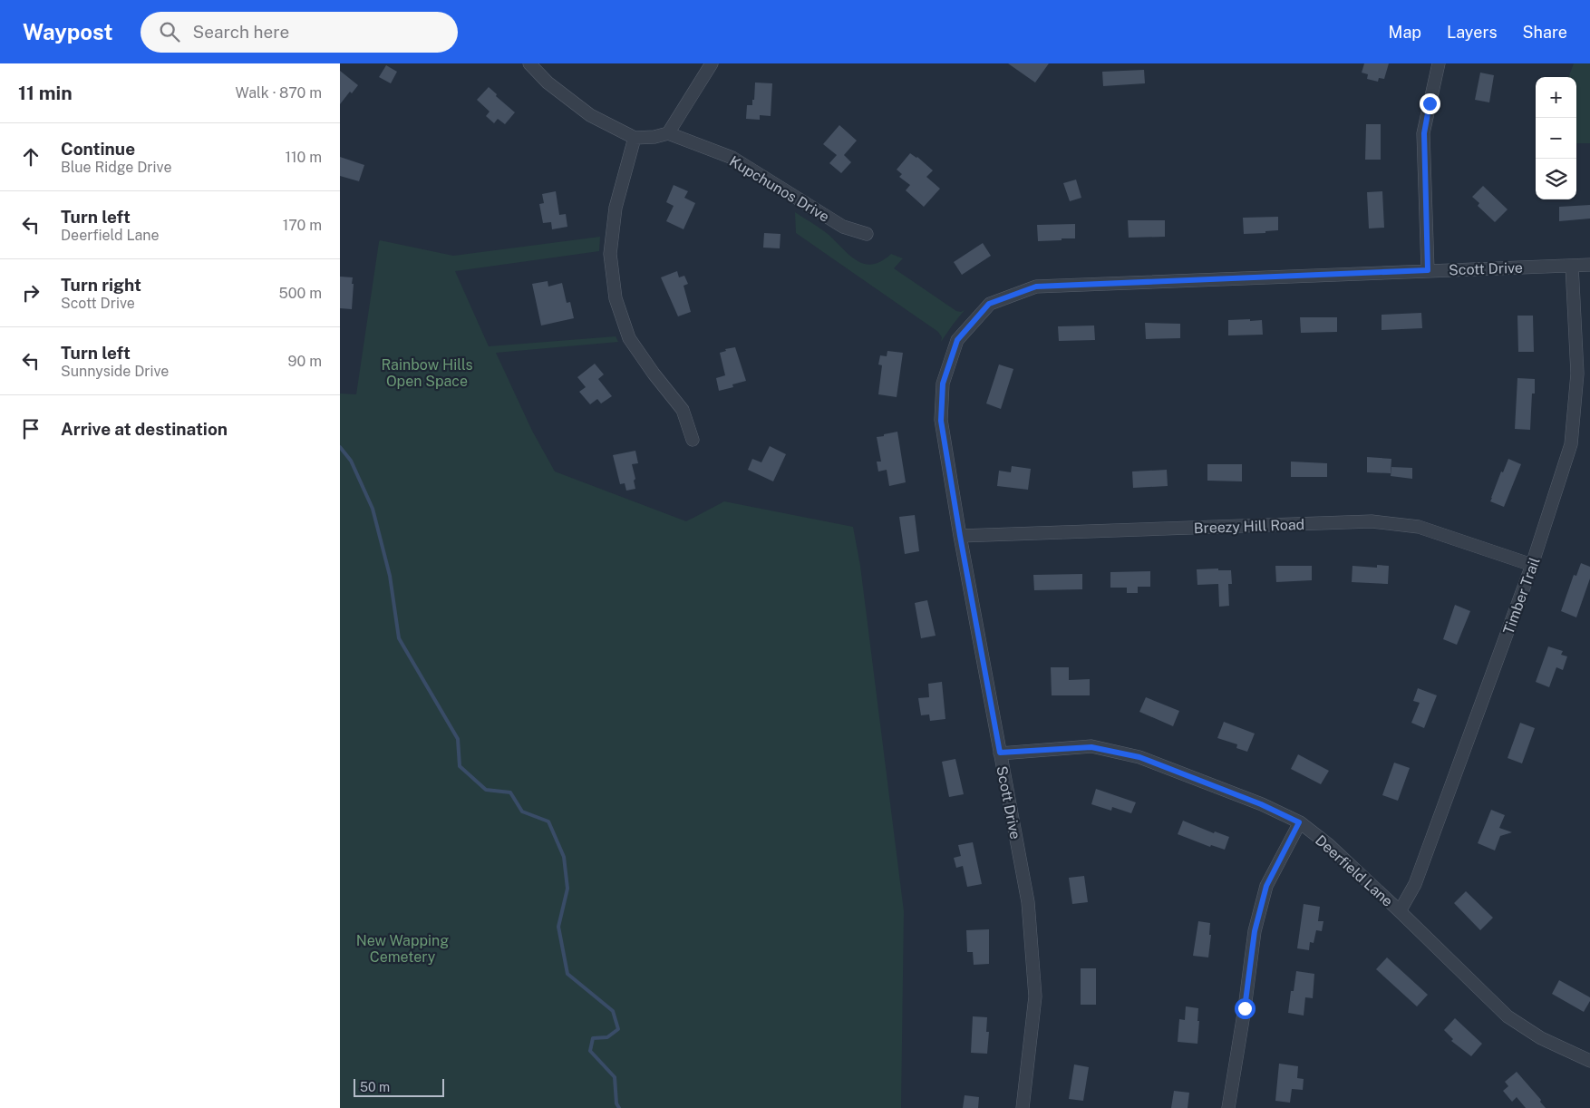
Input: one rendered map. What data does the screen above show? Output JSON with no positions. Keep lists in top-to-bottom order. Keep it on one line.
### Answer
{"streets":{"street":["Kupchunos Drive","Scott Drive","Breezy Hill Road","Timber Trail","Deerfield Lane"]},"crossings":[["Scott Drive","Breezy Hill Road"],["Scott Drive","Timber Trail"],["Scott Drive","Deerfield Lane"],["Breezy Hill Road","Timber Trail"],["Timber Trail","Deerfield Lane"]],"parks":["Rainbow Hills Open Space","New Wapping Cemetery"],"scale_bar":"50 m","page":{"header":"Waypost","search":"Search here","nav":["Map","Layers","Share"],"heading":["11 min","Walk · 870 m"],"map_buttons":["+","−"],"list":[["Continue","Blue Ridge Drive","110 m"],["Turn left","Deerfield Lane","170 m"],["Turn right","Scott Drive","500 m"],["Turn left","Sunnyside Drive","90 m"],"Arrive at destination"],"scale":"50 m"}}
